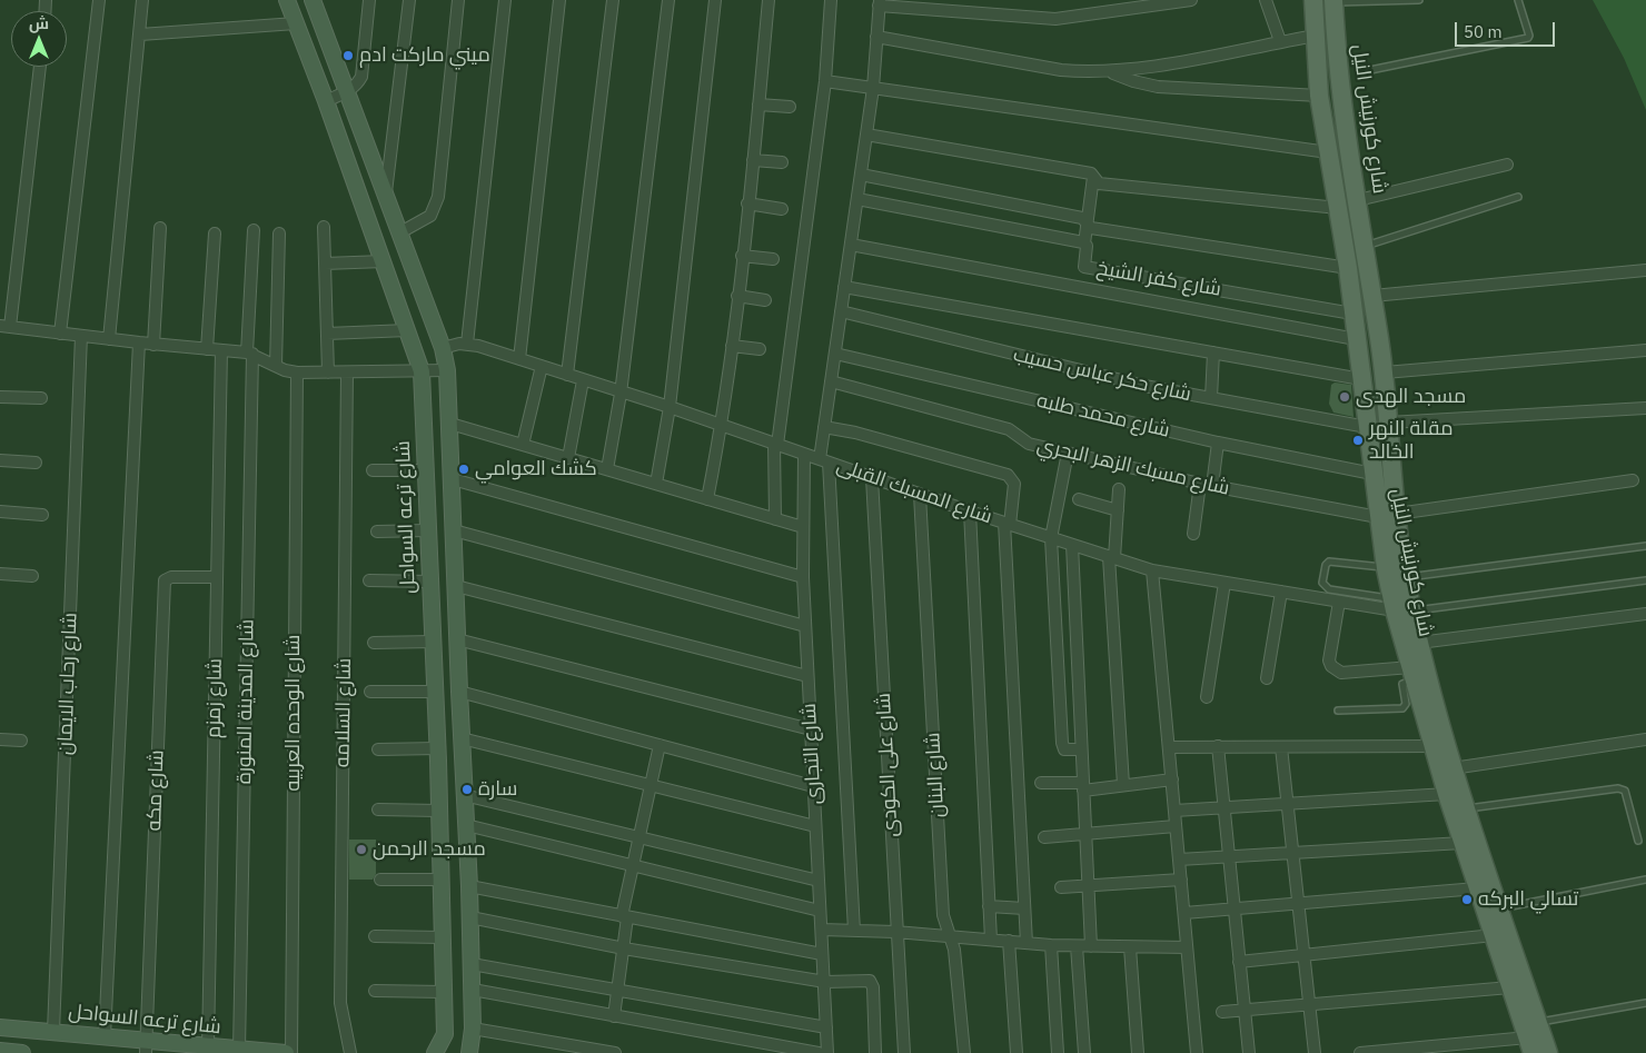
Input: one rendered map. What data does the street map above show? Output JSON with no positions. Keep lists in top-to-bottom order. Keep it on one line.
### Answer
{"streets":{"main road":["شارع كورنيش النيل","شارع ترعه السواحل"],"street":["شارع كفر الشيخ","شارع حكر عباس حسيب","شارع محمد طلبه","شارع مسبك الزهر البحري","شارع المسبك القبلى","شارع رحاب الايمان","شارع زمزم","شارع المدينة المنورة","شارع الوحده العربيه","شارع السلامه","شارع التجارى","شارع على الكودى","شارع البنان","شارع مكه"]},"crossings":[["شارع كورنيش النيل","شارع كفر الشيخ"],["شارع كورنيش النيل","شارع حكر عباس حسيب"],["شارع كورنيش النيل","شارع محمد طلبه"],["شارع كورنيش النيل","شارع مسبك الزهر البحري"],["شارع كورنيش النيل","شارع المسبك القبلى"],["شارع المسبك القبلى","شارع التجارى"],["شارع المسبك القبلى","شارع على الكودى"],["شارع المسبك القبلى","شارع البنان"],["شارع ترعه السواحل","شارع رحاب الايمان"],["شارع ترعه السواحل","شارع زمزم"],["شارع ترعه السواحل","شارع المدينة المنورة"],["شارع ترعه السواحل","شارع مكه"],["شارع زمزم","شارع مكه"]],"places":["ميني ماركت ادم","مسجد الهدى","مقلة النهر الخالد","كشك العوامي","سارة","مسجد الرحمن","تسالي البركه"],"scale_bar":"50 m","north":"top"}
